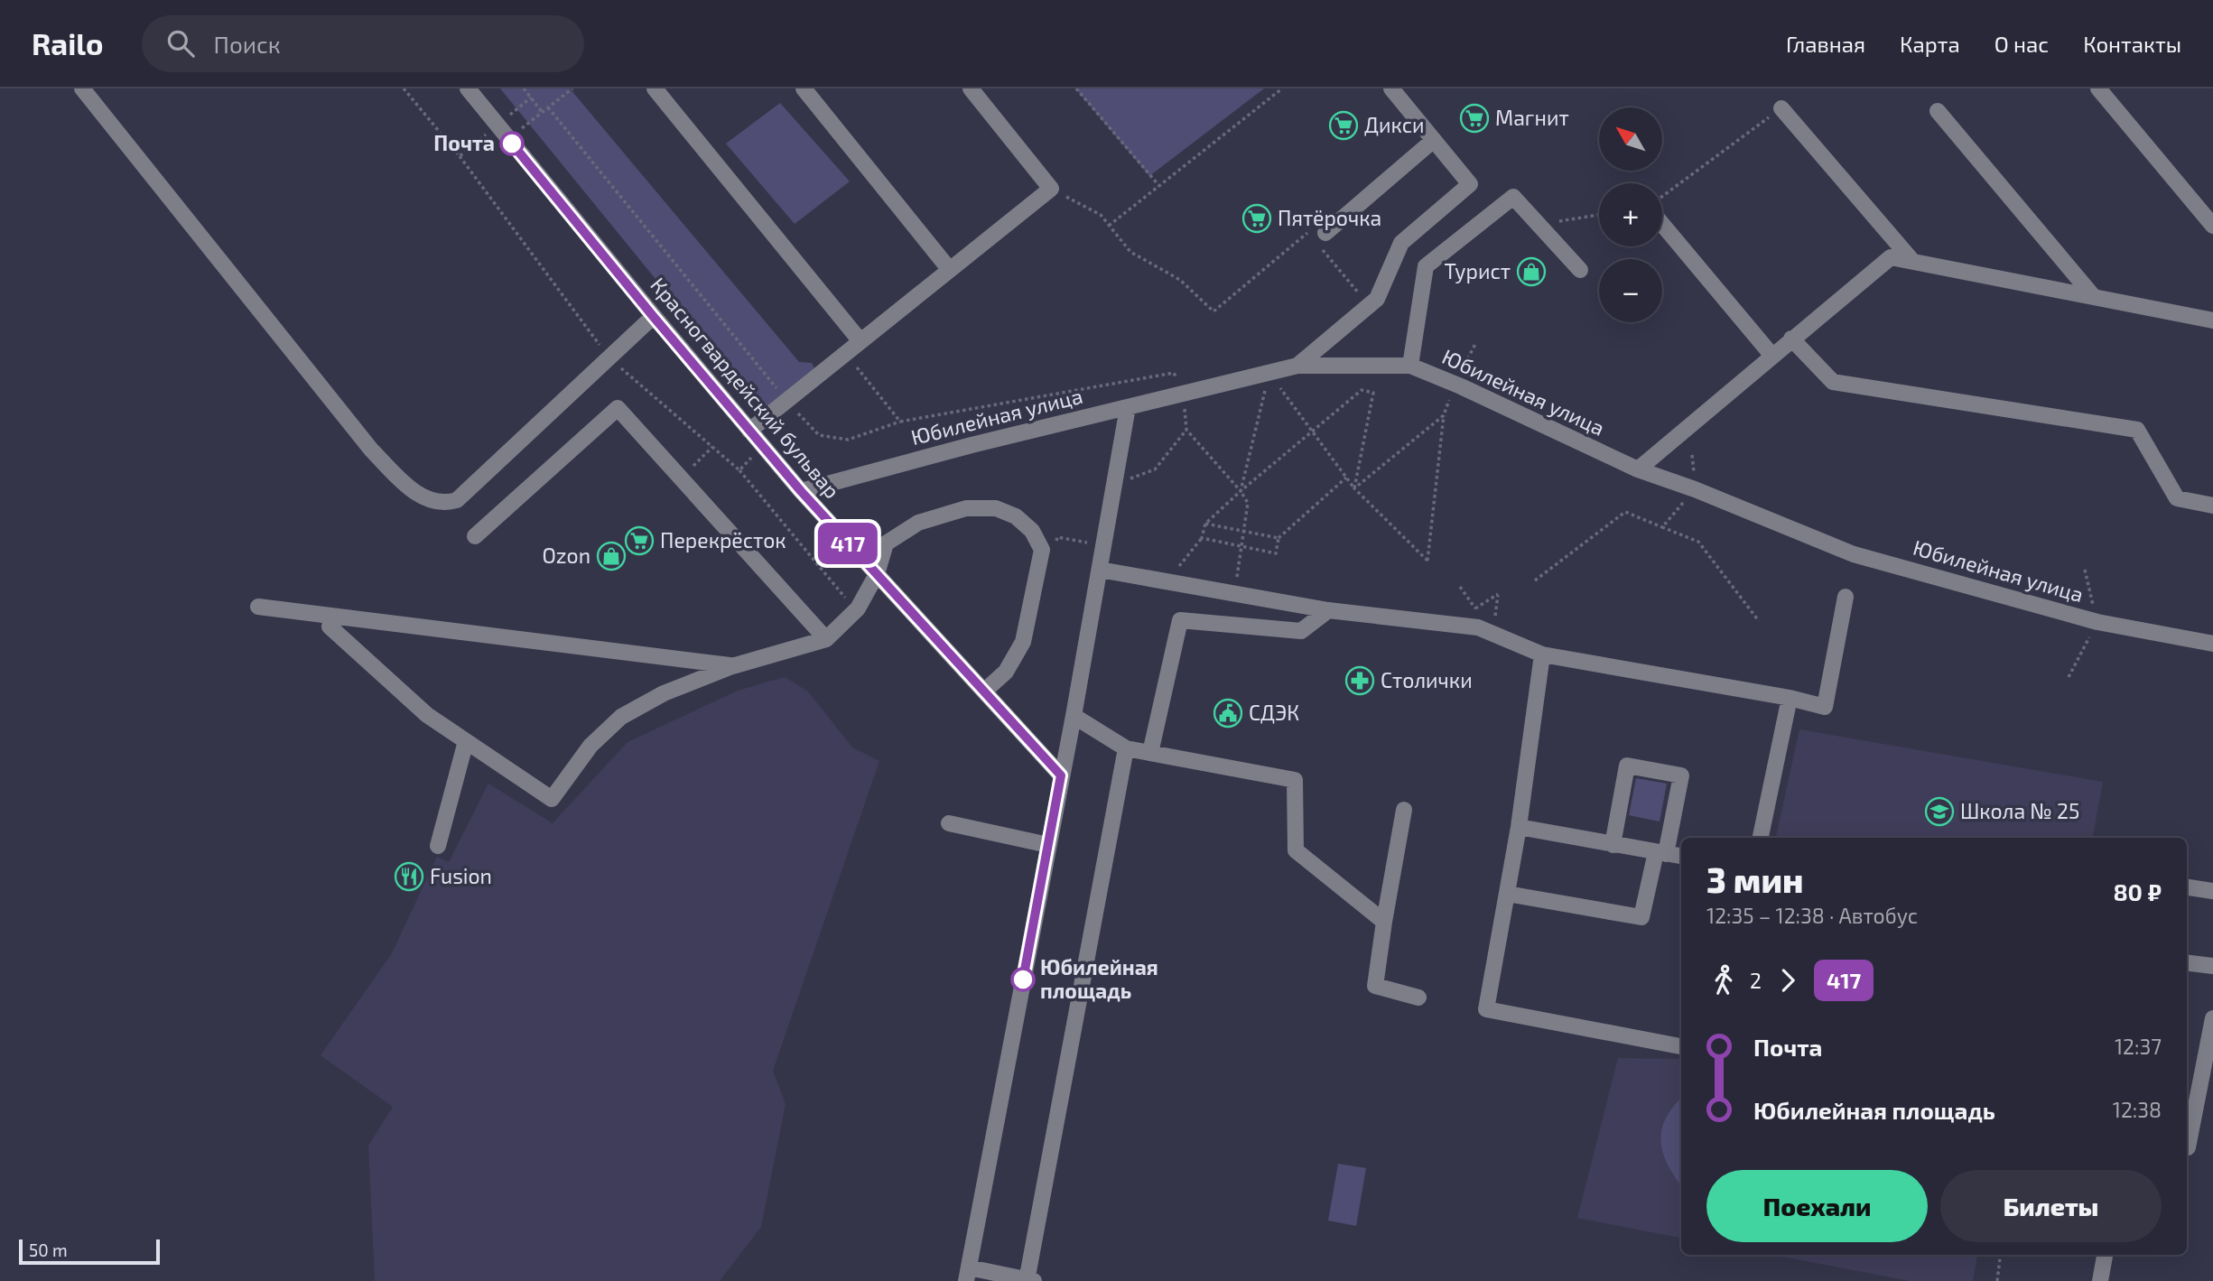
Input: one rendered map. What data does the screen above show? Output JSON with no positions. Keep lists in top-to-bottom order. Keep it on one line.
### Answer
{"streets":{"street":["Красногвардейский бульвар","Юбилейная улица"]},"crossings":[["Красногвардейский бульвар","Юбилейная улица"]],"places":{"supermarket":["Магнит","Дикси","Пятёрочка","Перекрёсток"],"other":["Почта","Юбилейная площадь"],"shop":["Турист","Ozon"],"pharmacy":["Столички"],"public building":["СДЭК"],"school or university":["Школа № 25"],"restaurant":["Fusion"]},"lines":["bus line 417"],"scale_bar":"50 m","north":"top left","page":{"header":"Railo","search":"Поиск","nav":["Главная","Карта","О нас","Контакты"],"on_map":"417","map_buttons":["+","−"],"heading":["3 мин","12:35 – 12:38 · Автобус","80 ₽"],"legs":["2","417"],"list":[{"name":"Почта","value":"12:37"},{"name":"Юбилейная площадь","value":"12:38"}],"buttons":["Поехали","Билеты"],"scale":"50 m"}}
